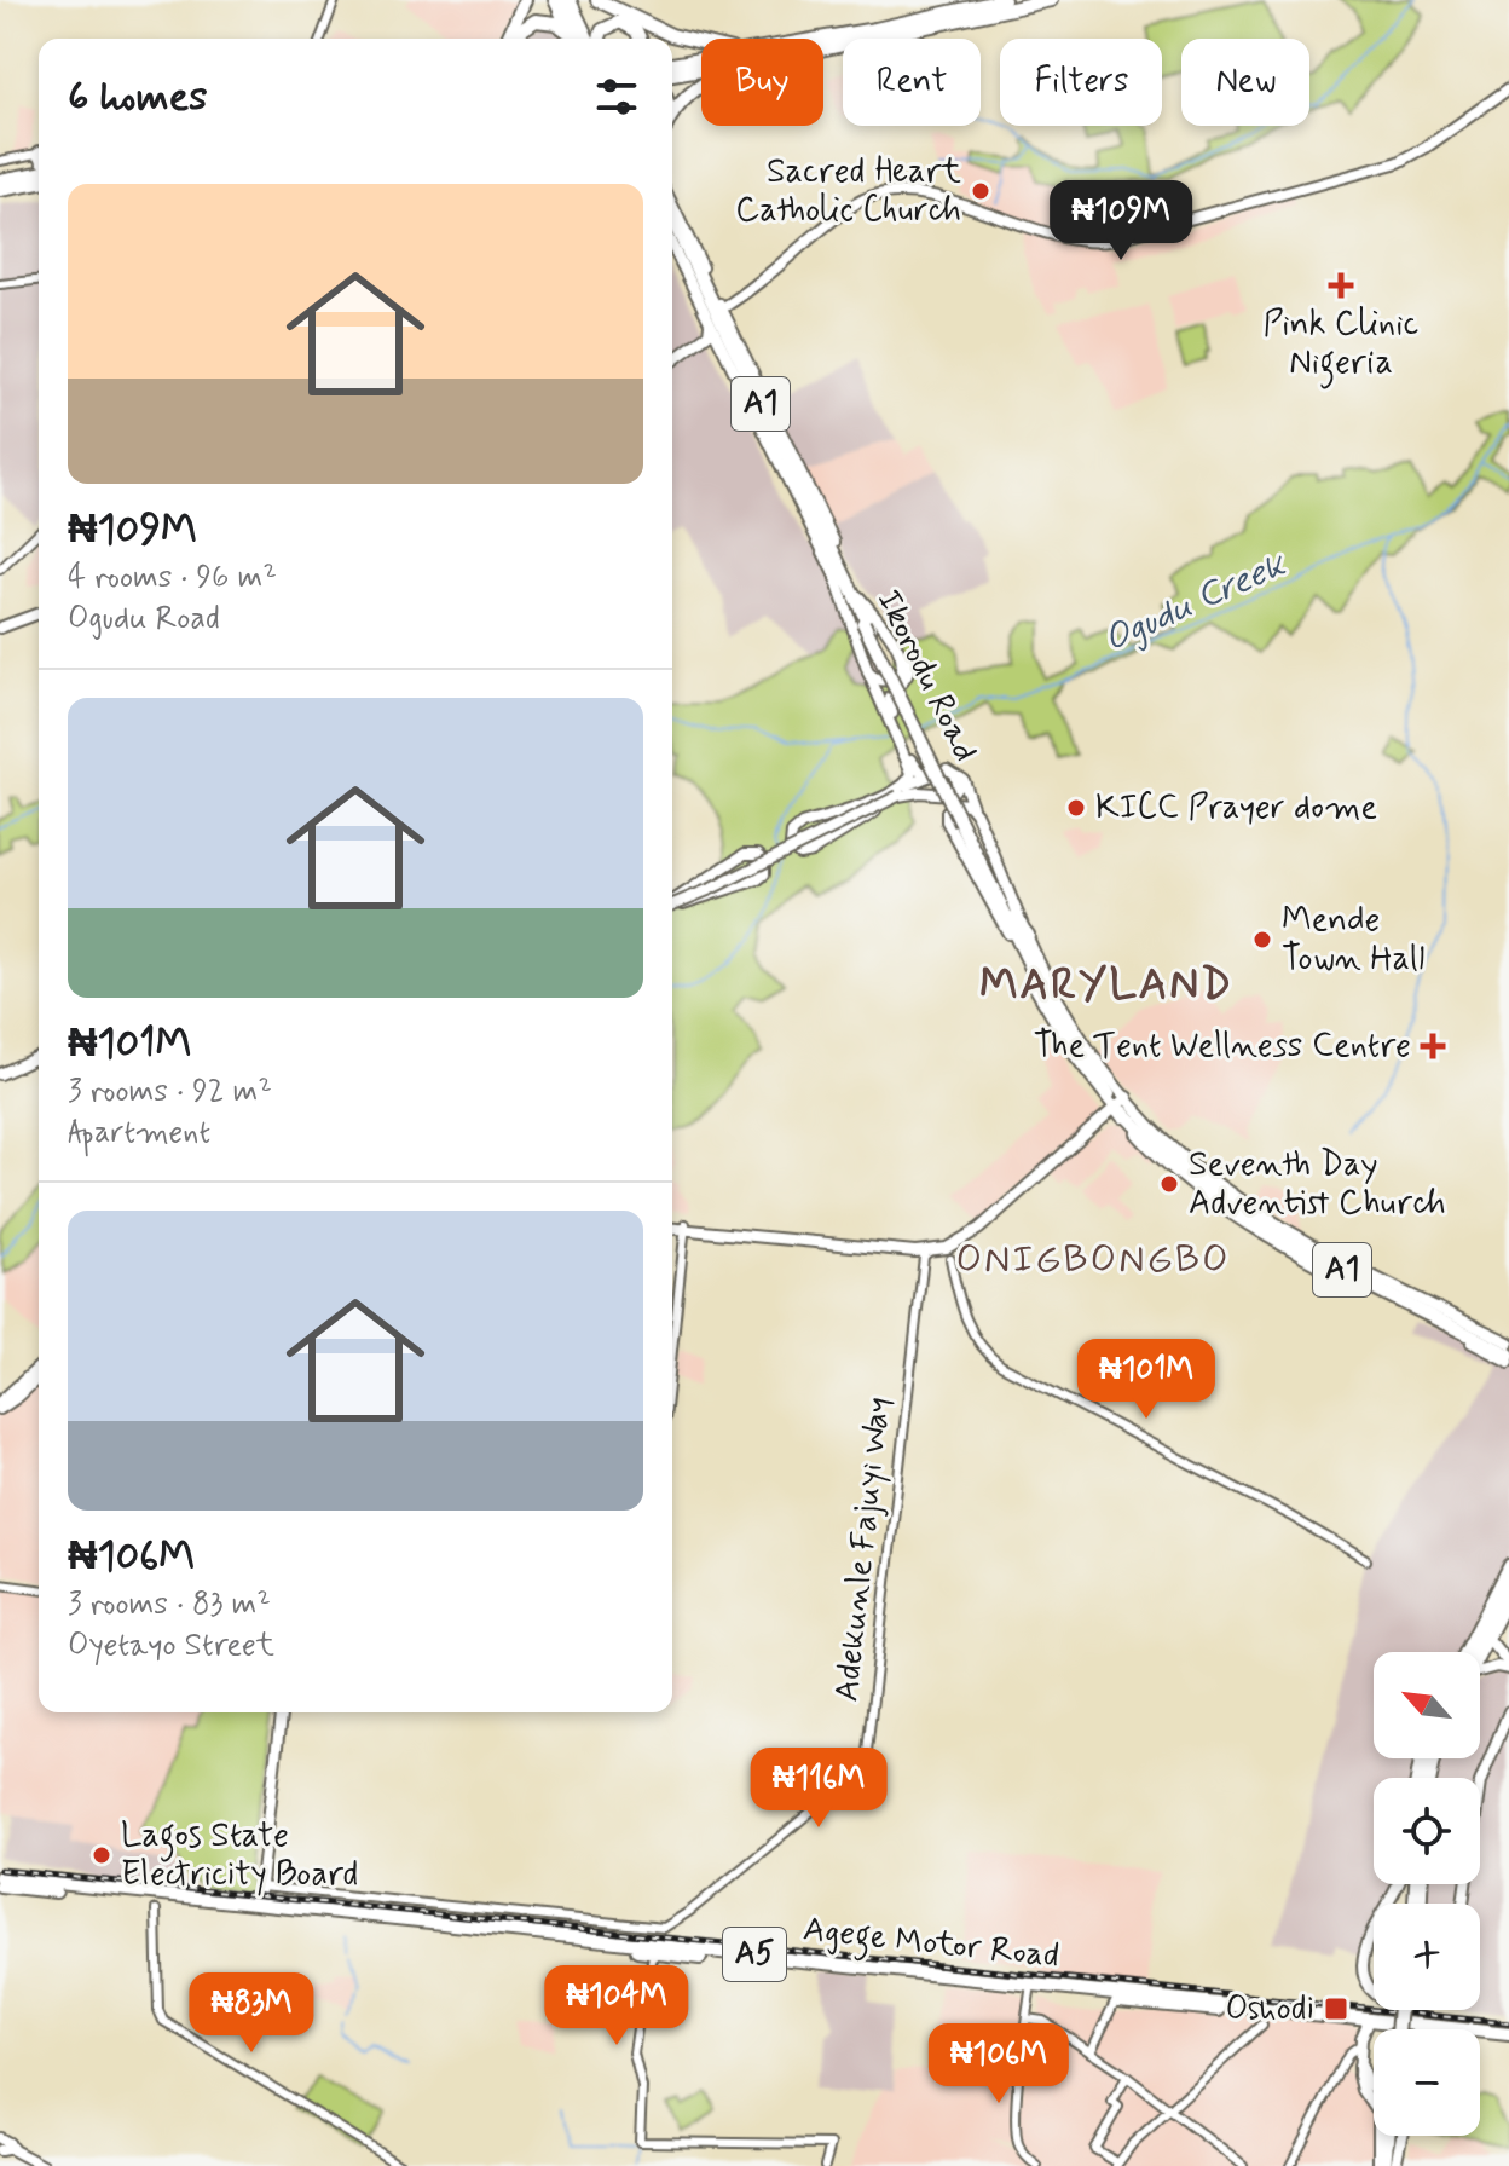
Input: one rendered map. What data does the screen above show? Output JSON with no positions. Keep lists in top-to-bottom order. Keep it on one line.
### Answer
{"streets":{"highway":["A1","Ikorodu Road","Agege Motor Road","A5"],"street":["Adekunle Fajuyi Way"]},"districts":["MARYLAND","ONIGBONGBO"],"water":["Ogudu Creek"],"places":{"other":["Sacred Heart Catholic Church","KICC Prayer dome","Mende Town Hall","Seventh Day Adventist Church","Lagos State Electricity Board"],"health":["Pink Clinic Nigeria","The Tent Wellness Centre"],"transit":["Oshodi"]},"north":"top left","page":{"chip":["Buy","Rent","Filters","New"],"heading":"6 homes","list":[{"name":"₦109M","note":"4 rooms · 96 m² · Ogudu Road"},{"name":"₦101M","note":"3 rooms · 92 m² · Apartment"},{"name":"₦106M","note":"3 rooms · 83 m² · Oyetayo Street"}],"price":["₦109M","₦101M","₦116M","₦104M","₦83M","₦106M"],"map_buttons":["+","−"]}}
